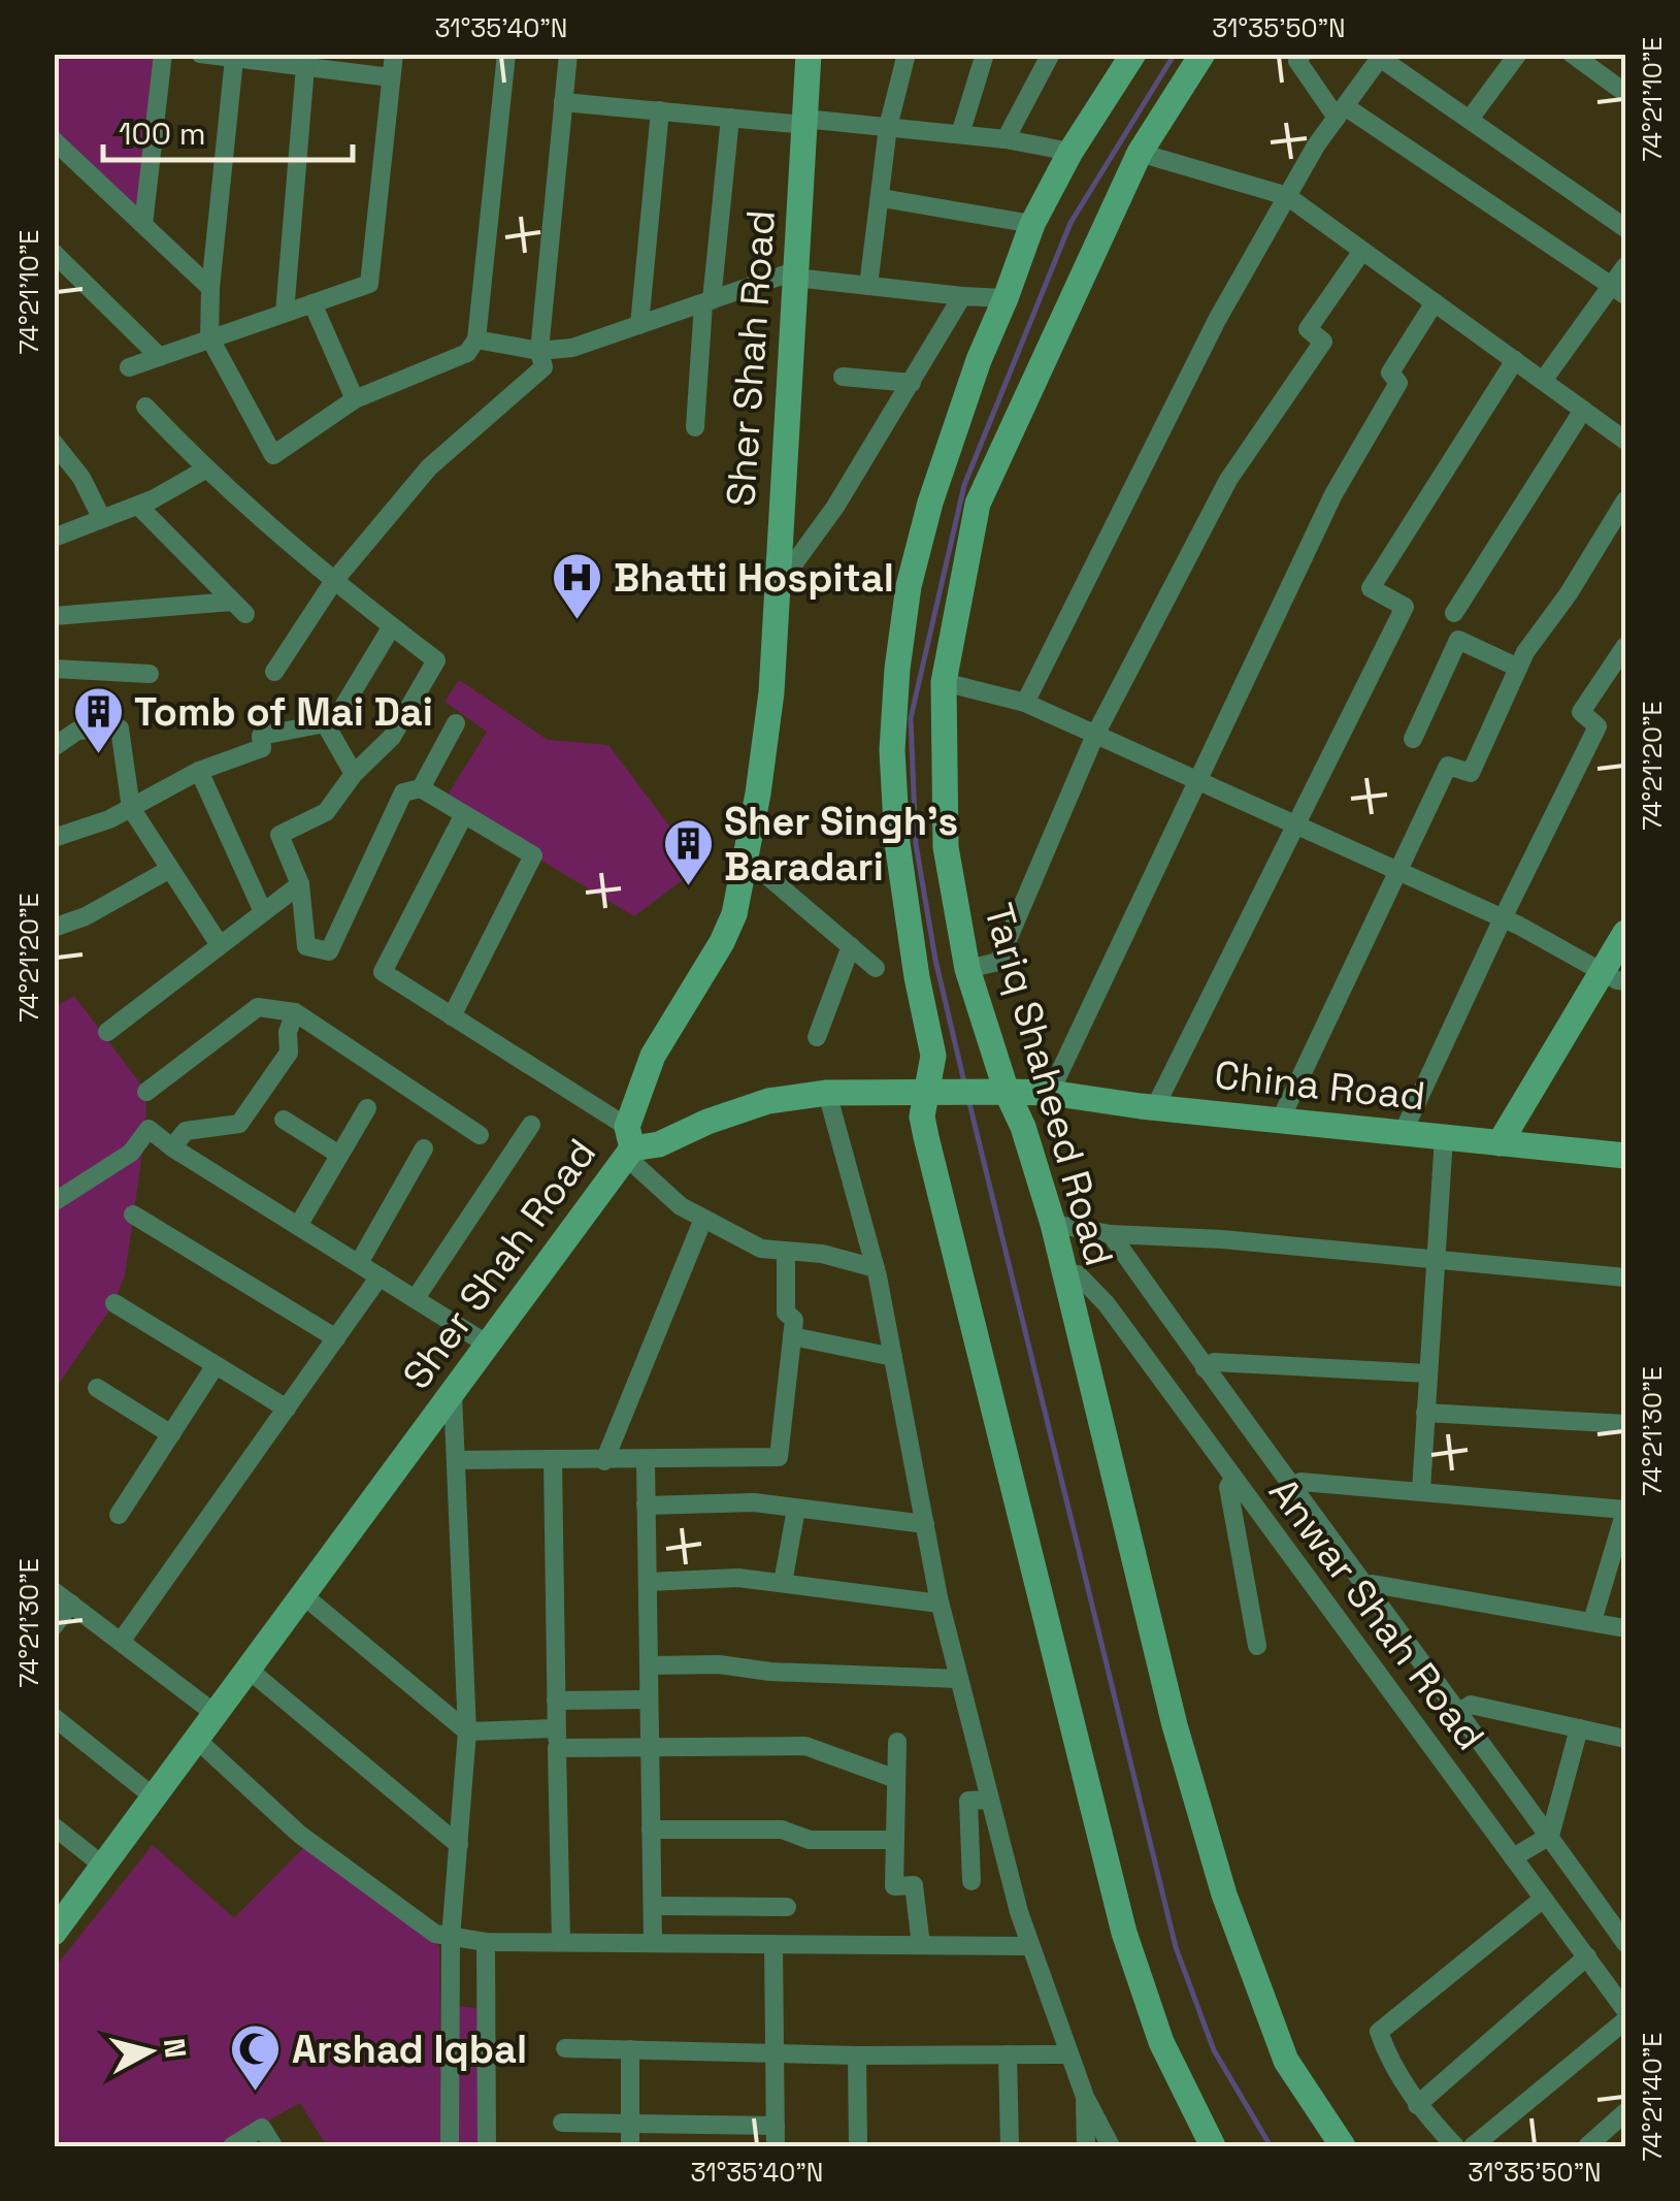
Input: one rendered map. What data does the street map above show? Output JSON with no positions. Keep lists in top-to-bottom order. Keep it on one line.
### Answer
{"streets":{"main road":["Sher Shah Road","Tariq Shaheed Road","China Road"],"street":["Anwar Shah Road"]},"crossings":[["Tariq Shaheed Road","China Road"],["Tariq Shaheed Road","Anwar Shah Road"]],"places":{"hospital":["Bhatti Hospital"],"building":["Tomb of Mai Dai","Sher Singh's Baradari"],"mosque":["Arshad Iqbal"]},"scale_bar":"100 m","north":"right","coordinates":["31°35'40\"N","31°35'50\"N","74°21'10\"E","74°21'20\"E","74°21'30\"E","74°21'40\"E"]}
